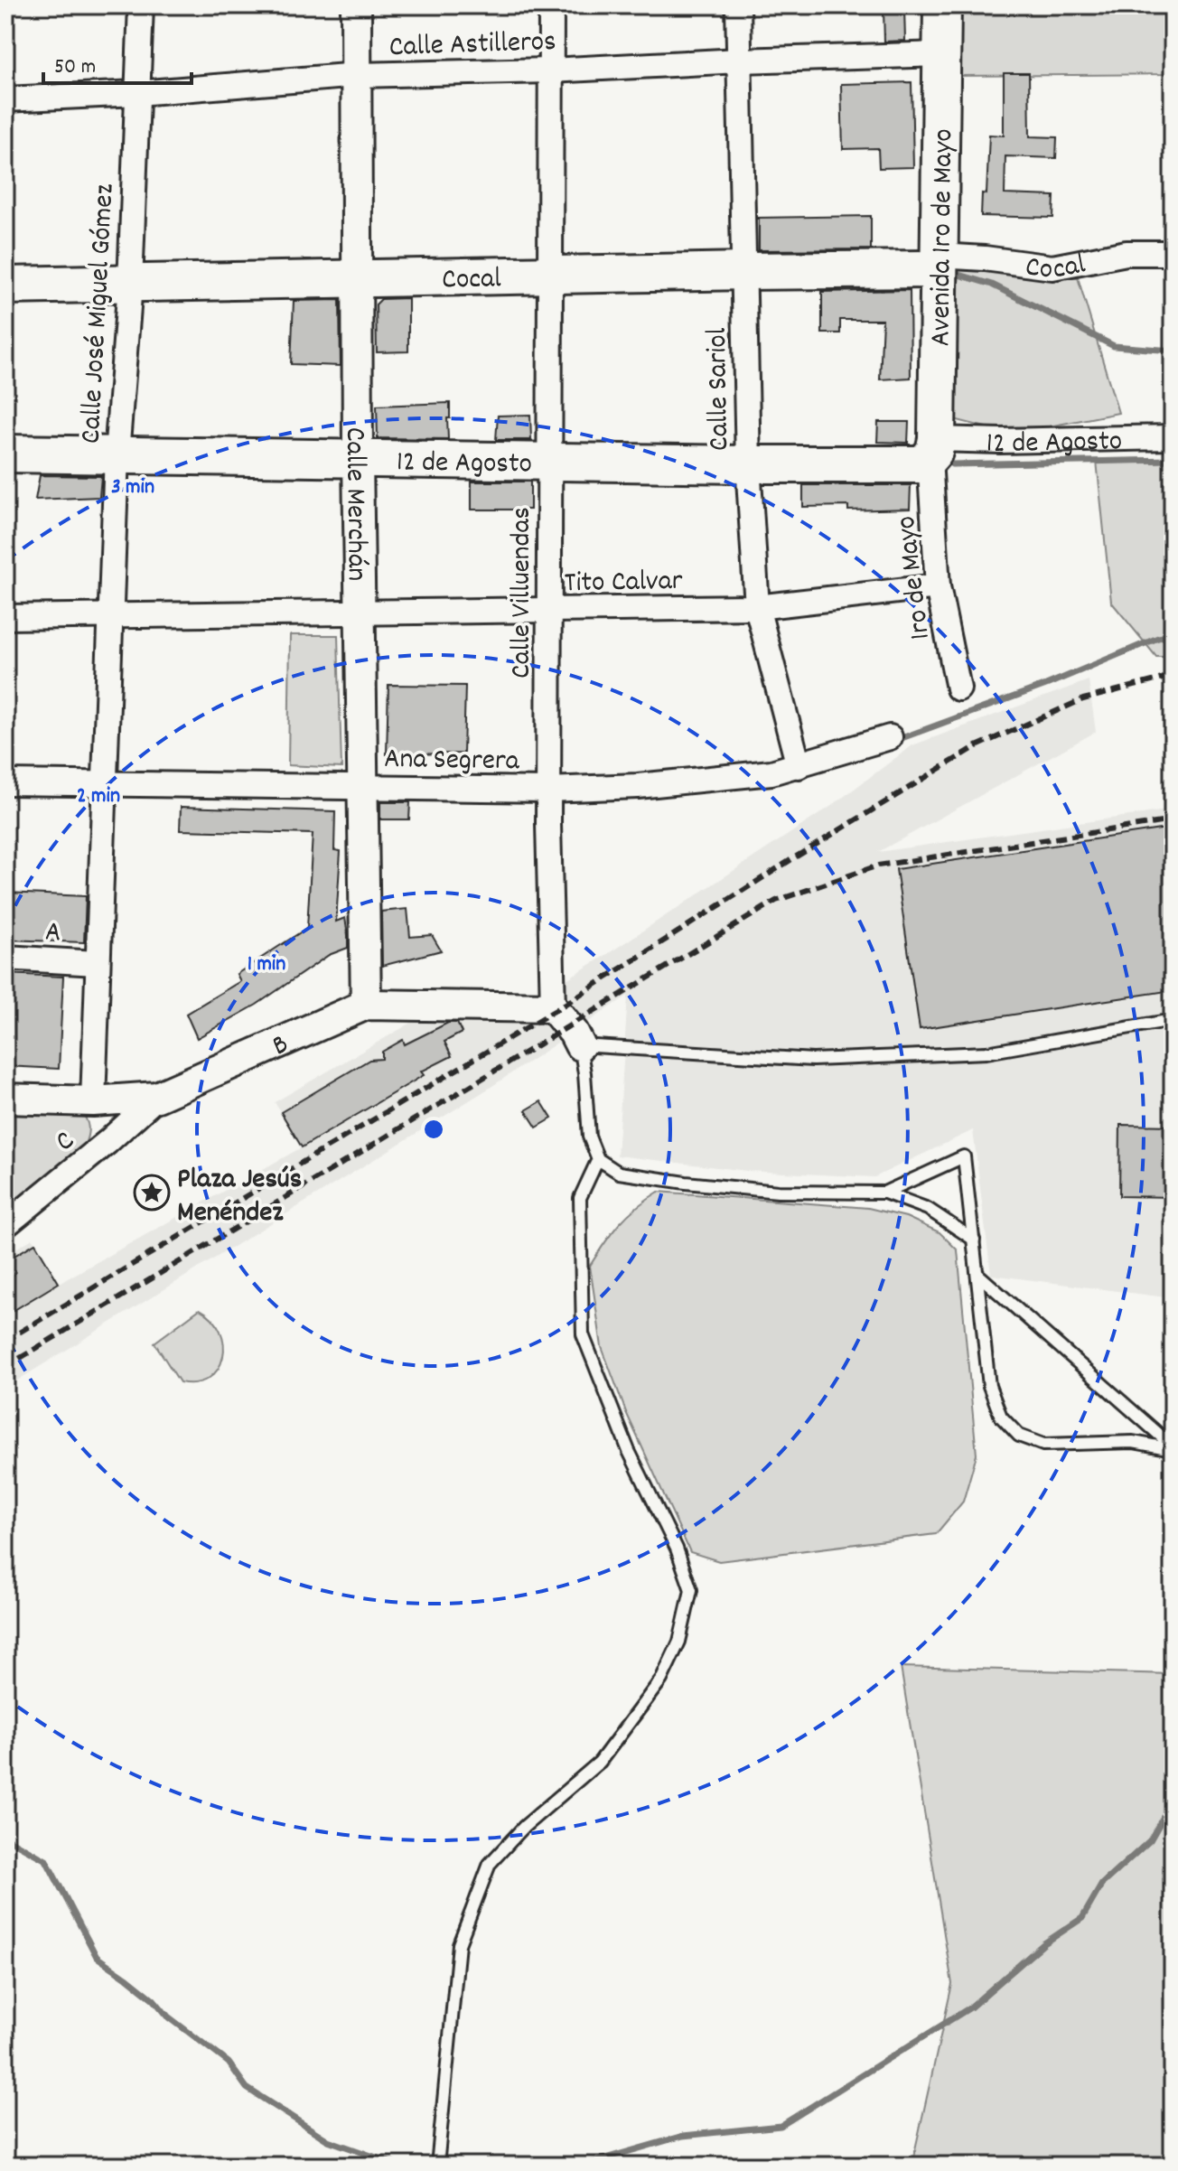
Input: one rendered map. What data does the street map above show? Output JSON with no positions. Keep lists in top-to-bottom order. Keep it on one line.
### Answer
{"streets":{"main road":["Avenida 1ro de Mayo","Cocal","12 de Agosto"],"street":["Calle Astilleros","Calle José Miguel Gómez","Calle Sariol","Calle Merchán","1ro de Mayo","Tito Calvar","Calle Villuendas","Ana Segrera","A","B","C"]},"crossings":[["Calle Astilleros","Avenida 1ro de Mayo"],["Calle Astilleros","Calle José Miguel Gómez"],["Calle Astilleros","Calle Sariol"],["Calle Astilleros","Calle Merchán"],["Calle Astilleros","Calle Villuendas"],["Avenida 1ro de Mayo","Cocal"],["Avenida 1ro de Mayo","12 de Agosto"],["Avenida 1ro de Mayo","1ro de Mayo"],["Cocal","Calle José Miguel Gómez"],["Cocal","Calle Sariol"],["Cocal","Calle Merchán"],["Cocal","Calle Villuendas"],["Calle José Miguel Gómez","12 de Agosto"],["Calle José Miguel Gómez","Tito Calvar"],["Calle José Miguel Gómez","Ana Segrera"],["Calle José Miguel Gómez","A"],["Calle José Miguel Gómez","B"],["Calle Sariol","12 de Agosto"],["Calle Sariol","Tito Calvar"],["Calle Sariol","Ana Segrera"],["12 de Agosto","Calle Merchán"],["12 de Agosto","1ro de Mayo"],["12 de Agosto","Calle Villuendas"],["Calle Merchán","Tito Calvar"],["Calle Merchán","Ana Segrera"],["Calle Merchán","B"],["1ro de Mayo","Tito Calvar"],["Tito Calvar","Calle Villuendas"],["Calle Villuendas","Ana Segrera"],["Calle Villuendas","B"],["B","C"]],"places":{"place":["Plaza Jesús Menéndez"]},"scale_bar":"50 m","rings":["3 min","2 min","1 min"]}
